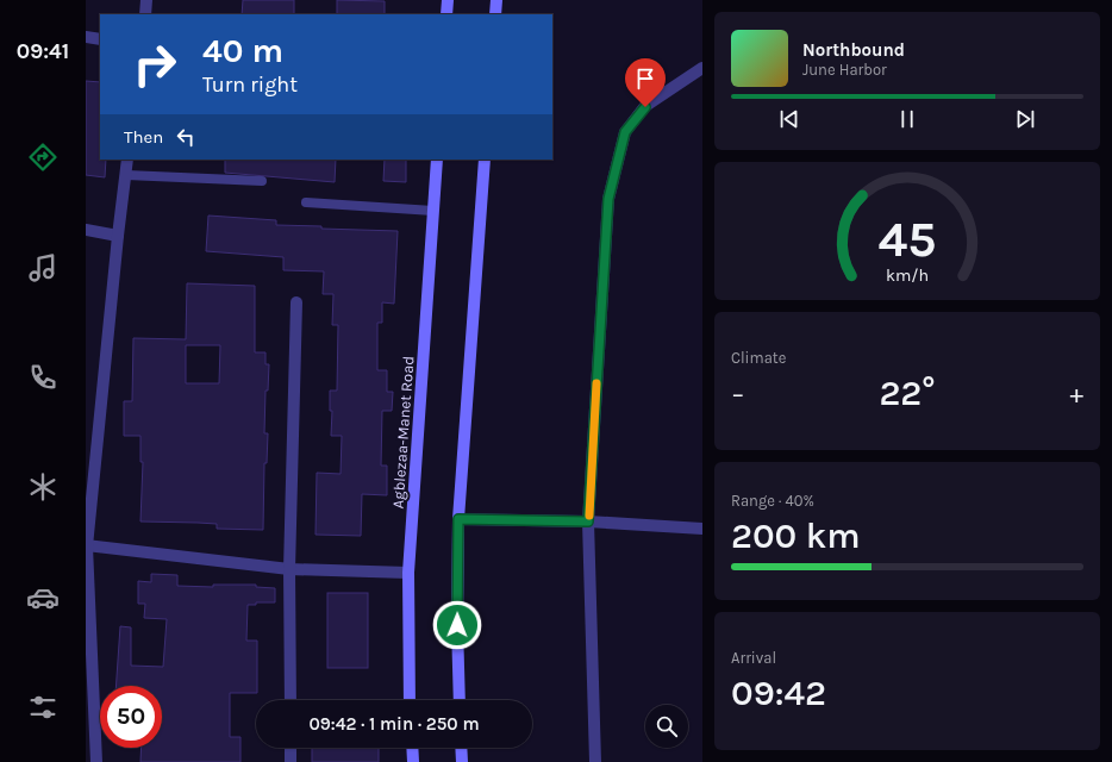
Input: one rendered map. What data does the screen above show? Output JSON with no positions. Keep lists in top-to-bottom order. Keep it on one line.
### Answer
{"streets":{"main road":["Agblezaa-Manet Road"]},"page":{"tabs":"09:41","turn":["40 m","Turn right"],"song":["Northbound","June Harbor"],"then":"Then","tile":["Climate",["Range · 40%","200 km"],["Arrival","09:42"]],"heat":["−","22°","+"],"limit":"50","trip":"09:42 · 1 min · 250 m","gauge":["45","km/h"]}}
